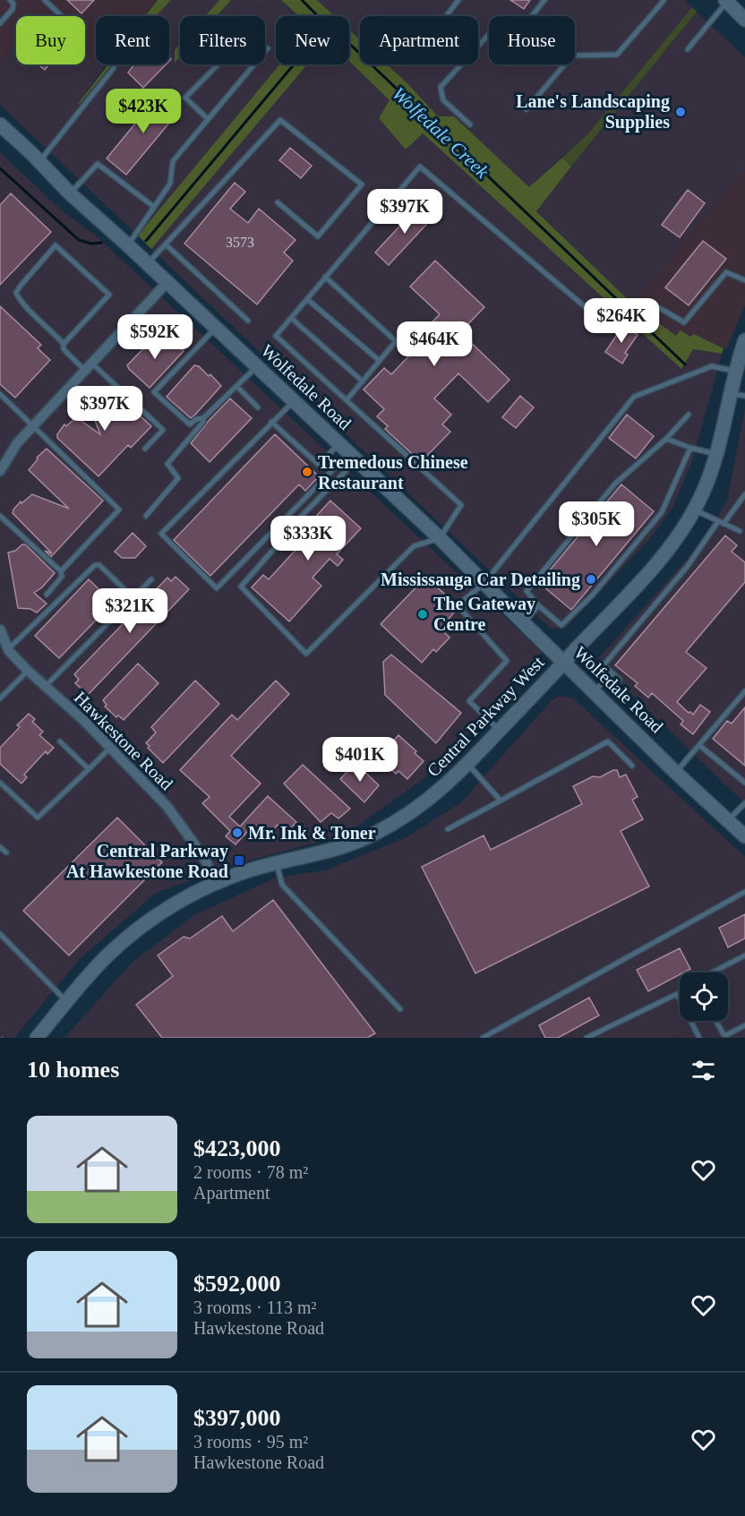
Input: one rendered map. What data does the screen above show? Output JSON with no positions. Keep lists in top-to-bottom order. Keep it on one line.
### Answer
{"streets":{"street":["Wolfedale Road","Central Parkway West","Hawkestone Road"]},"crossings":[["Wolfedale Road","Central Parkway West"],["Central Parkway West","Hawkestone Road"]],"water":["Wolfedale Creek"],"places":{"other":["Lane's Landscaping Supplies","Tremedous Chinese Restaurant","Mississauga Car Detailing","The Gateway Centre","Mr. Ink & Toner"],"transit":["Central Parkway At Hawkestone Road"]},"house_numbers":["3573"],"page":{"chip":["Buy","Rent","Filters","New","Apartment","House"],"price":["$423K","$397K","$264K","$592K","$464K","$397K","$305K","$333K","$321K","$401K"],"heading":"10 homes","list":[{"name":"$423,000","note":"2 rooms · 78 m² · Apartment"},{"name":"$592,000","note":"3 rooms · 113 m² · Hawkestone Road"},{"name":"$397,000","note":"3 rooms · 95 m² · Hawkestone Road"}]}}
